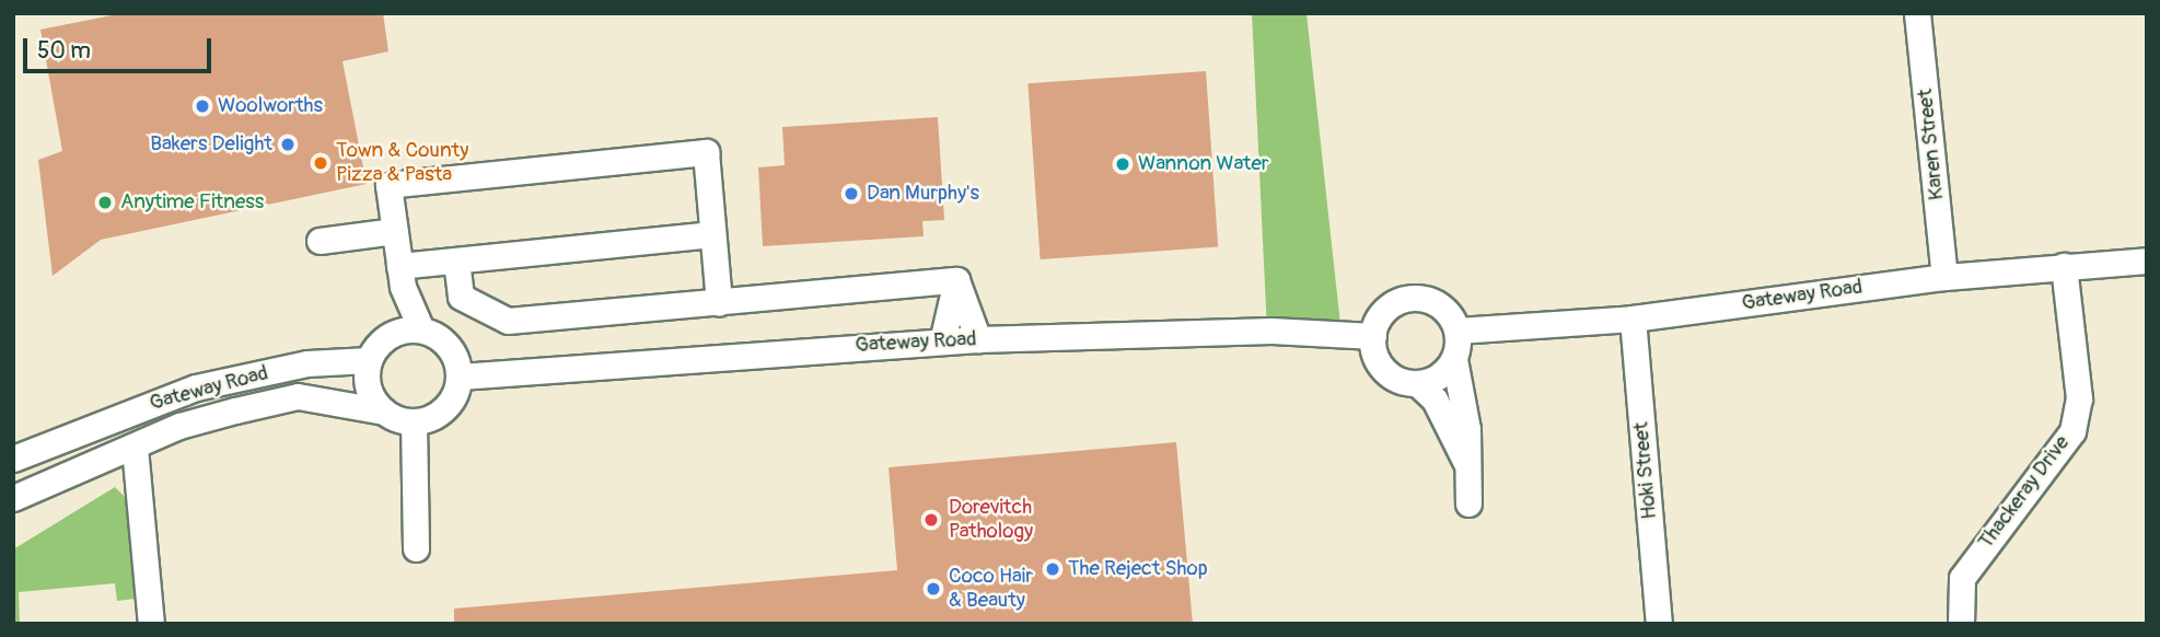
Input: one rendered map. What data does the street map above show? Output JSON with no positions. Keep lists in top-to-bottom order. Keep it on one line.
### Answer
{"streets":{"street":["Karen Street","Gateway Road","Hoki Street","Thackeray Drive"]},"crossings":[["Karen Street","Gateway Road"],["Gateway Road","Hoki Street"],["Gateway Road","Thackeray Drive"]],"places":["Woolworths","Bakers Delight","Town & County Pizza & Pasta","Wannon Water","Dan Murphy's","Anytime Fitness","Dorevitch Pathology","The Reject Shop","Coco Hair & Beauty"],"scale_bar":"50 m"}
